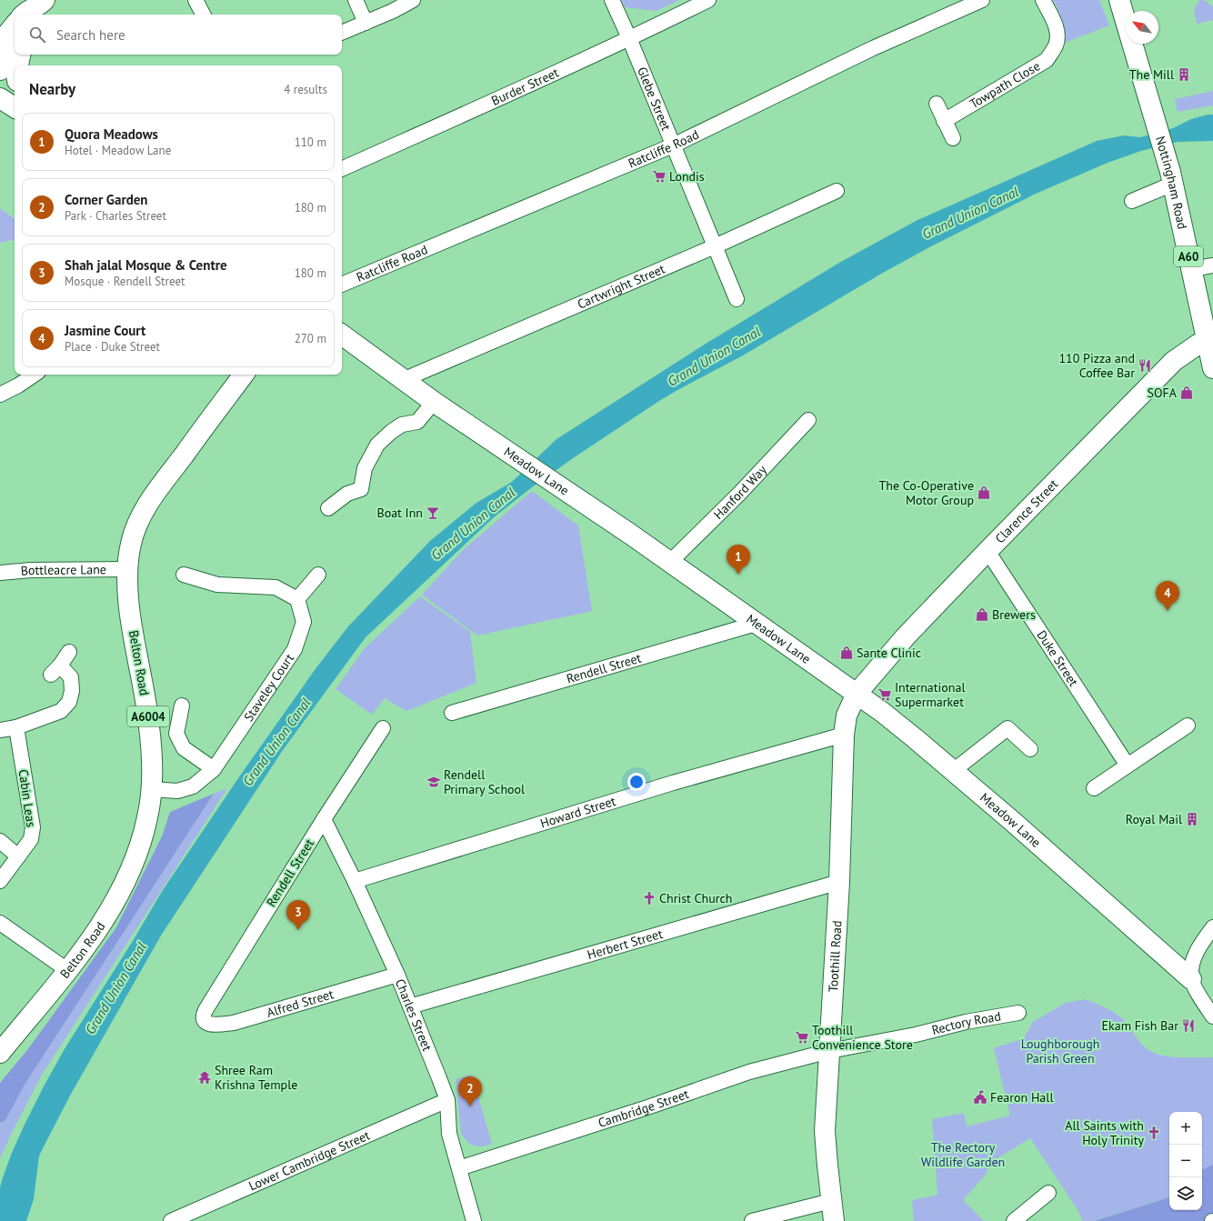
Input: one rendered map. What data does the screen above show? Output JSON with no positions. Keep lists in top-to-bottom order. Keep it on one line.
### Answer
{"streets":{"main road":["Nottingham Road","A60","Meadow Lane","Clarence Street","Belton Road","A6004","Toothill Road"],"street":["Towpath Close","Burder Street","Glebe Street","Ratcliffe Road","Cartwright Street","Hanford Way","Bottleacre Lane","Duke Street","Rendell Street","Staveley Court","Cabin Leas","Howard Street","Herbert Street","Alfred Street","Charles Street","Rectory Road","Cambridge Street","Lower Cambridge Street"]},"crossings":[["Burder Street","Glebe Street"],["Glebe Street","Ratcliffe Road"],["Glebe Street","Cartwright Street"],["Nottingham Road","Clarence Street"],["Cartwright Street","Meadow Lane"],["Meadow Lane","Hanford Way"],["Meadow Lane","Clarence Street"],["Meadow Lane","Rendell Street"],["Meadow Lane","Toothill Road"],["Clarence Street","Duke Street"],["Clarence Street","Toothill Road"],["Bottleacre Lane","Belton Road"],["Belton Road","Staveley Court"],["Rendell Street","Alfred Street"],["Rendell Street","Charles Street"],["Howard Street","Toothill Road"],["Howard Street","Charles Street"],["Herbert Street","Toothill Road"],["Herbert Street","Charles Street"],["Toothill Road","Rectory Road"],["Toothill Road","Cambridge Street"],["Alfred Street","Charles Street"],["Charles Street","Cambridge Street"],["Charles Street","Lower Cambridge Street"],["Rectory Road","Cambridge Street"]],"water":["Grand Union Canal"],"parks":["Loughborough Parish Green","The Rectory Wildlife Garden"],"places":{"building":["The Mill","Royal Mail"],"supermarket":["Londis","International Supermarket","Toothill Convenience Store"],"restaurant":["110 Pizza and Coffee Bar","Ekam Fish Bar"],"shop":["SOFA","The Co-Operative Motor Group","Brewers","Sante Clinic"],"bar":["Boat Inn"],"school or university":["Rendell Primary School"],"church":["Christ Church","All Saints with Holy Trinity"],"temple":["Shree Ram Krishna Temple"],"public building":["Fearon Hall"]},"north":"top left","page":{"search":"Search here","heading":["Nearby","4 results"],"list":[{"mark":"1","name":"Quora Meadows","note":"Hotel · Meadow Lane","value":"110 m"},{"mark":"2","name":"Corner Garden","note":"Park · Charles Street","value":"180 m"},{"mark":"3","name":"Shah jalal Mosque & Centre","note":"Mosque · Rendell Street","value":"180 m"},{"mark":"4","name":"Jasmine Court","note":"Place · Duke Street","value":"270 m"}],"pins":["1","4","3","2"],"map_buttons":["+","−"]}}
